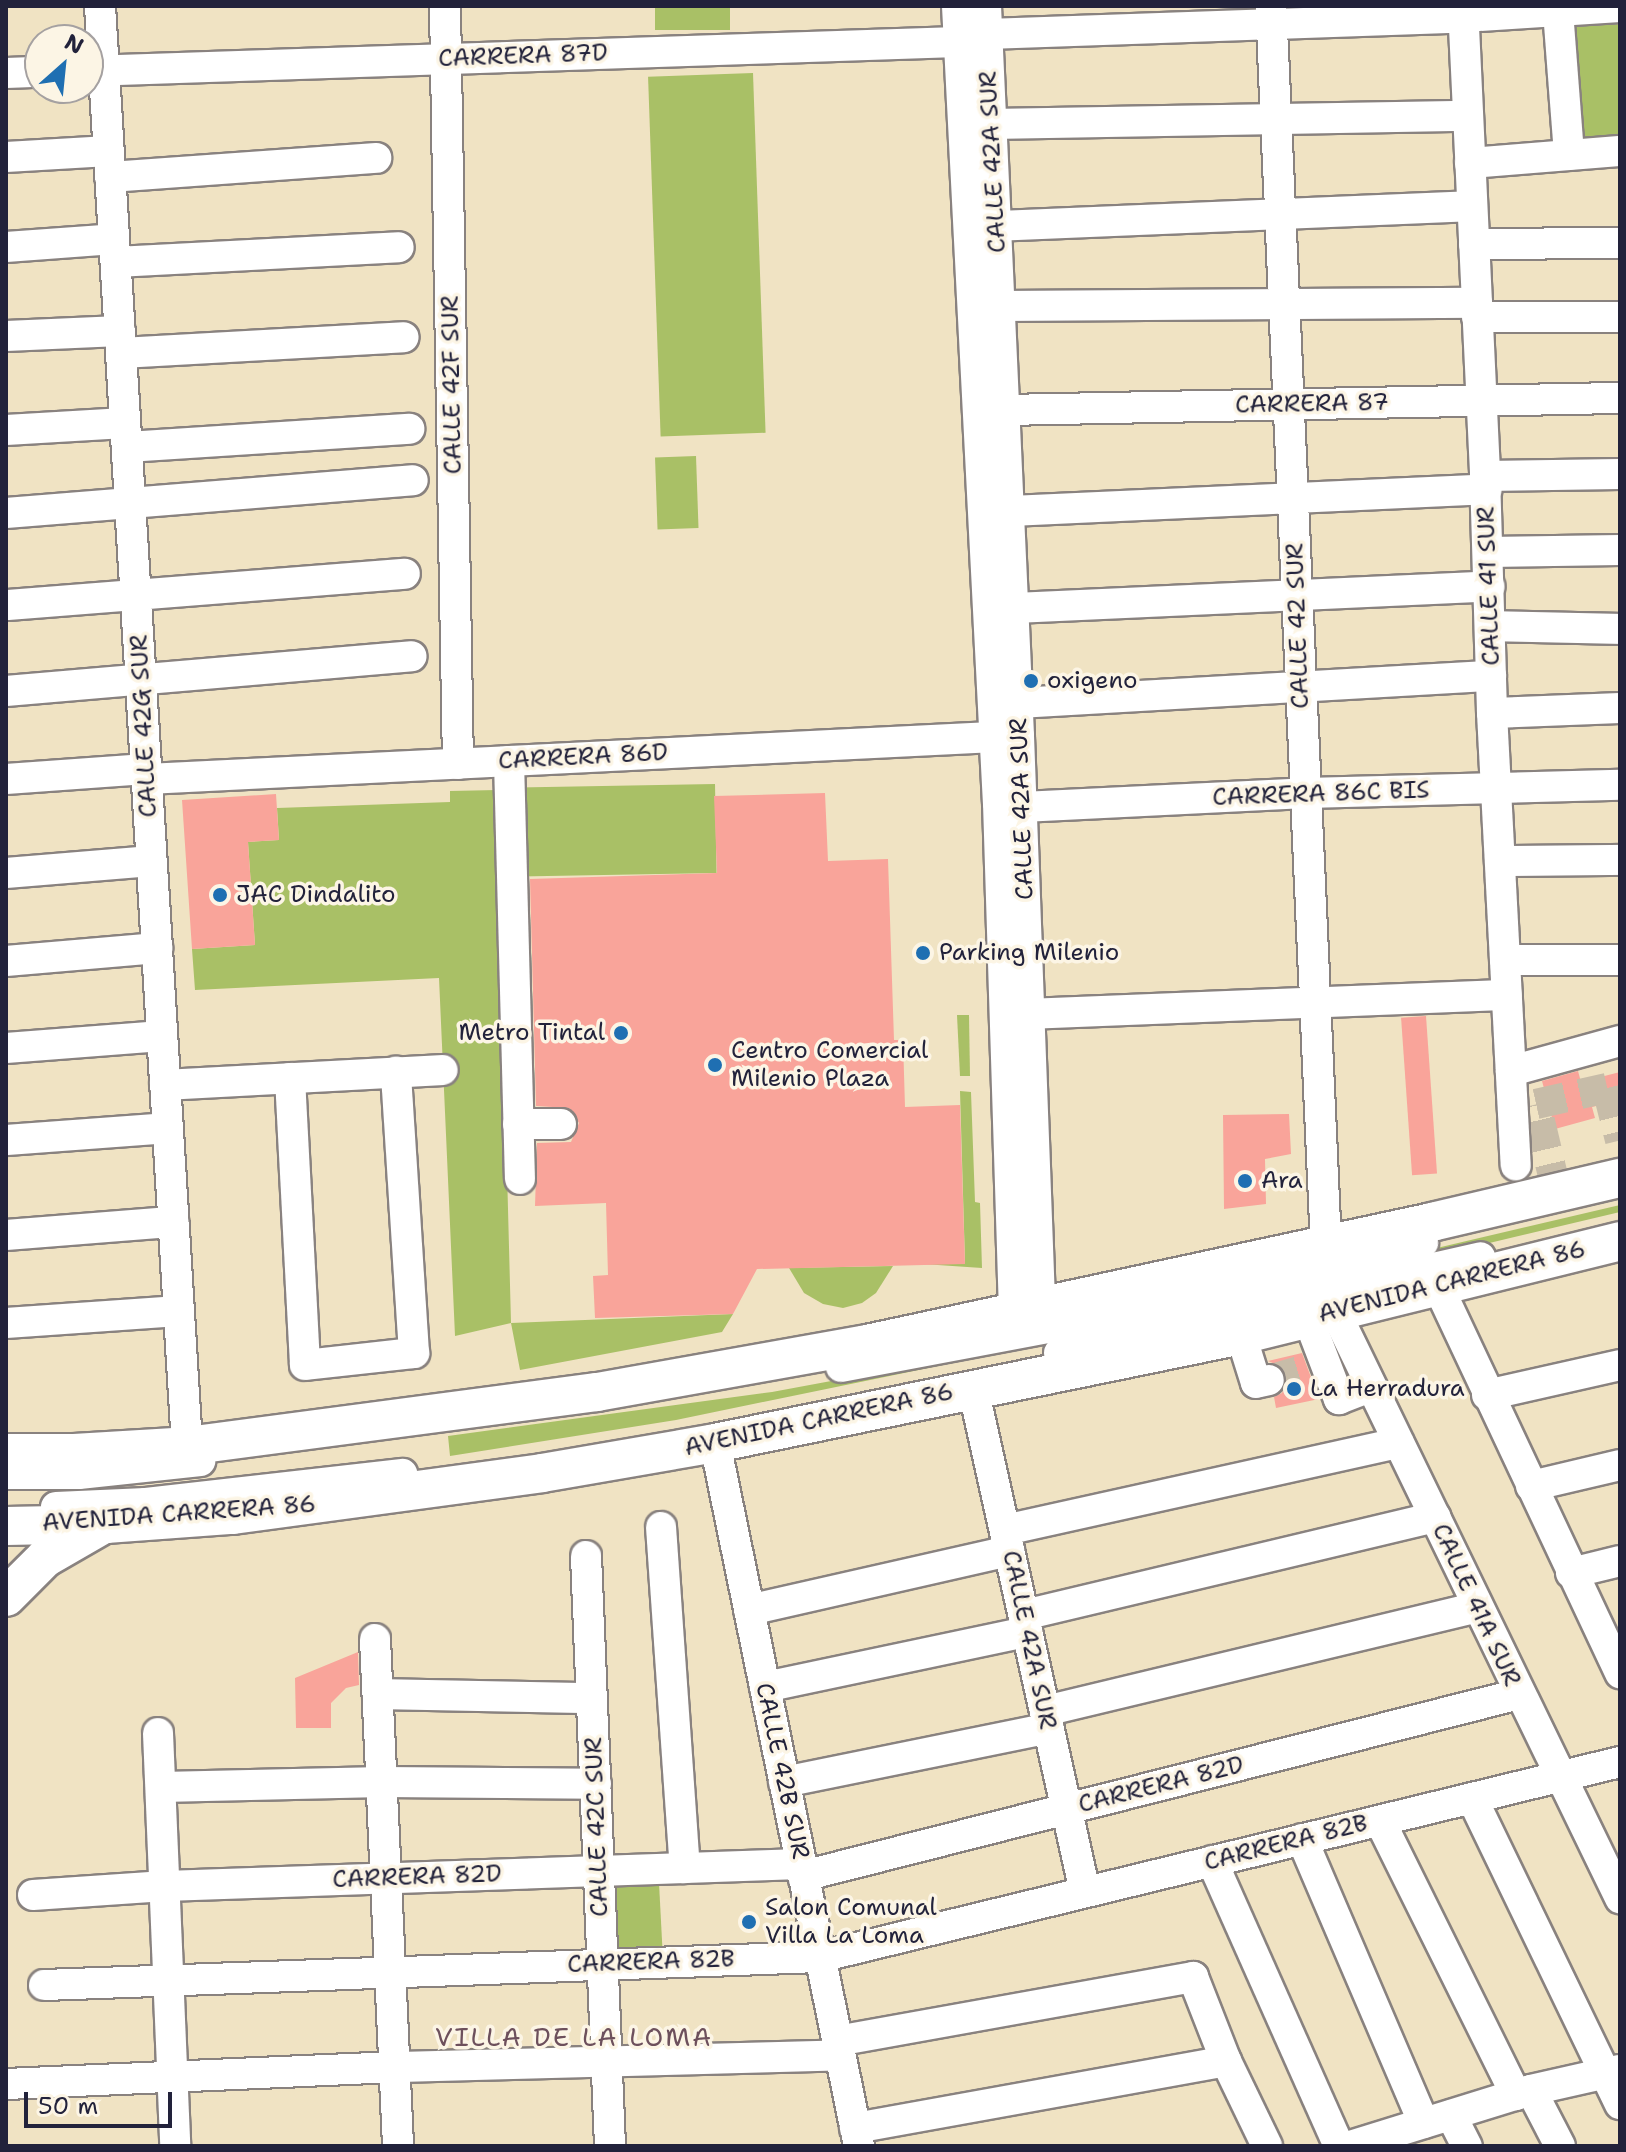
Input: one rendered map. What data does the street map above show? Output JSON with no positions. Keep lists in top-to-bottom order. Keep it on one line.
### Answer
{"streets":{"main road":["AVENIDA CARRERA 86"],"street":["CARRERA 87D","CALLE 42A SUR","CALLE 42F SUR","CARRERA 87","CALLE 41 SUR","CALLE 42 SUR","CALLE 42G SUR","CARRERA 86D","CARRERA 86C BIS","CALLE 41A SUR","CALLE 42B SUR","CARRERA 82D","CALLE 42C SUR","CARRERA 82B"]},"crossings":[["CARRERA 87D","CALLE 42A SUR"],["CARRERA 87D","CALLE 42F SUR"],["CALLE 42A SUR","CARRERA 87"],["CALLE 42A SUR","CARRERA 86D"],["CALLE 42A SUR","CARRERA 86C BIS"],["CALLE 42A SUR","AVENIDA CARRERA 86"],["CALLE 42A SUR","CARRERA 82D"],["CALLE 42A SUR","CARRERA 82B"],["CALLE 42F SUR","CARRERA 86D"],["CARRERA 87","CALLE 41 SUR"],["CARRERA 87","CALLE 42 SUR"],["CALLE 41 SUR","CARRERA 86C BIS"],["CALLE 42 SUR","CARRERA 86C BIS"],["CALLE 42 SUR","AVENIDA CARRERA 86"],["CALLE 42G SUR","CARRERA 86D"],["CALLE 42G SUR","AVENIDA CARRERA 86"],["AVENIDA CARRERA 86","CALLE 41A SUR"],["AVENIDA CARRERA 86","CALLE 42B SUR"],["CALLE 41A SUR","CARRERA 82D"],["CALLE 41A SUR","CARRERA 82B"],["CALLE 42B SUR","CARRERA 82D"],["CALLE 42B SUR","CARRERA 82B"],["CARRERA 82D","CALLE 42C SUR"],["CALLE 42C SUR","CARRERA 82B"]],"districts":["VILLA DE LA LOMA"],"places":["oxigeno","JAC Dindalito","Parking Milenio","Metro Tintal","Centro Comercial Milenio Plaza","Ara","La Herradura","Salon Comunal Villa La Loma"],"scale_bar":"50 m","north":"top right"}
